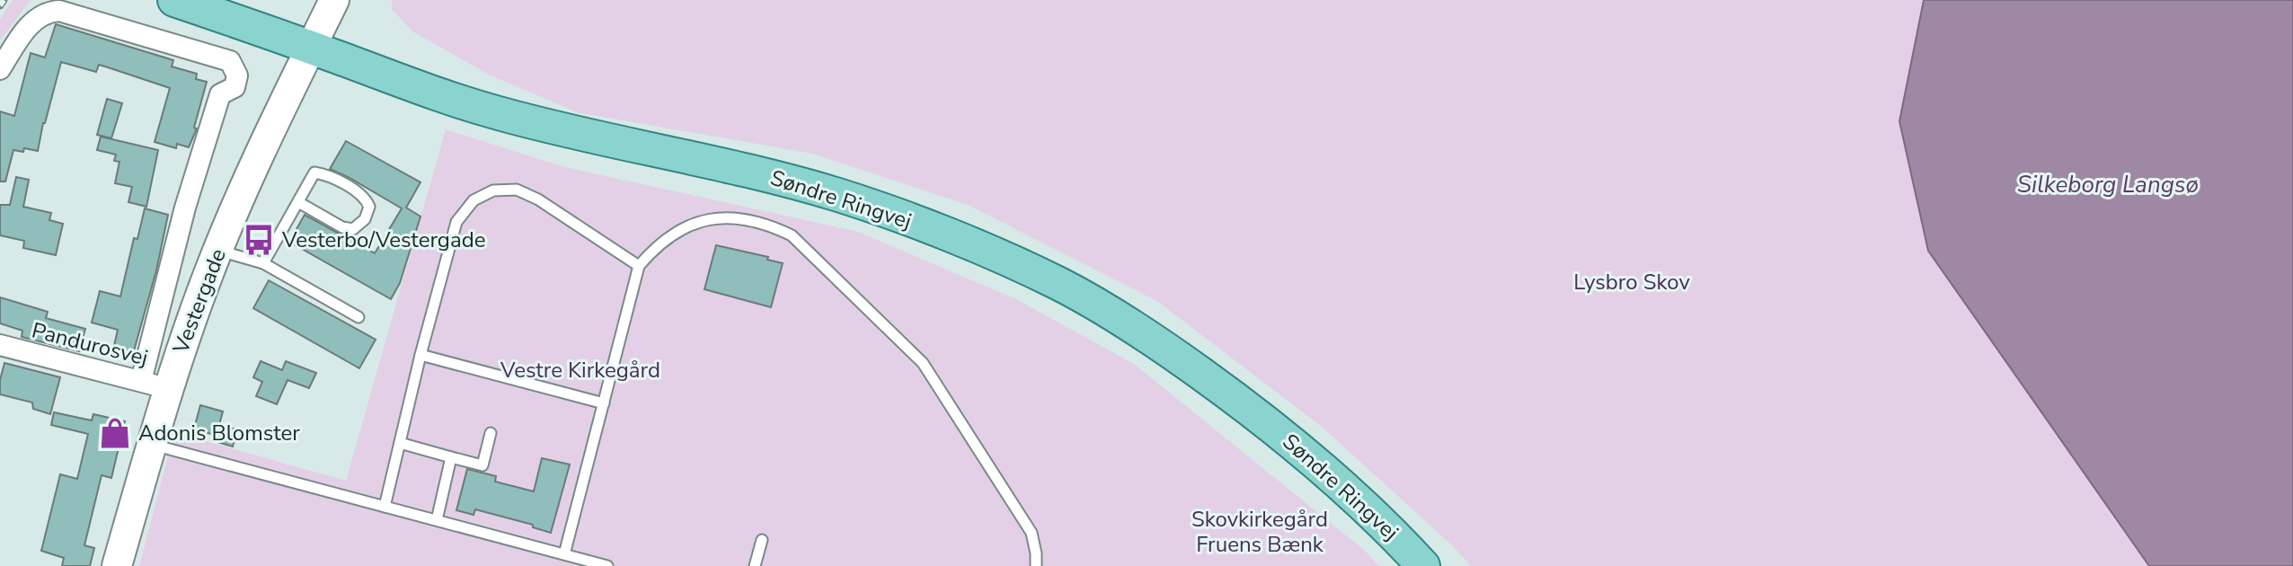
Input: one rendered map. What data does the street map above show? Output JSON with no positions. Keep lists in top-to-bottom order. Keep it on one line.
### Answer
{"streets":{"main road":["Søndre Ringvej"],"street":["Vestergade","Pandurosvej"]},"crossings":[["Søndre Ringvej","Vestergade"],["Vestergade","Pandurosvej"]],"water":["Silkeborg Langsø"],"parks":["Lysbro Skov","Vestre Kirkegård","Skovkirkegård Fruens Bænk"],"places":{"bus stop":["Vesterbo/Vestergade"],"shop":["Adonis Blomster"]}}
